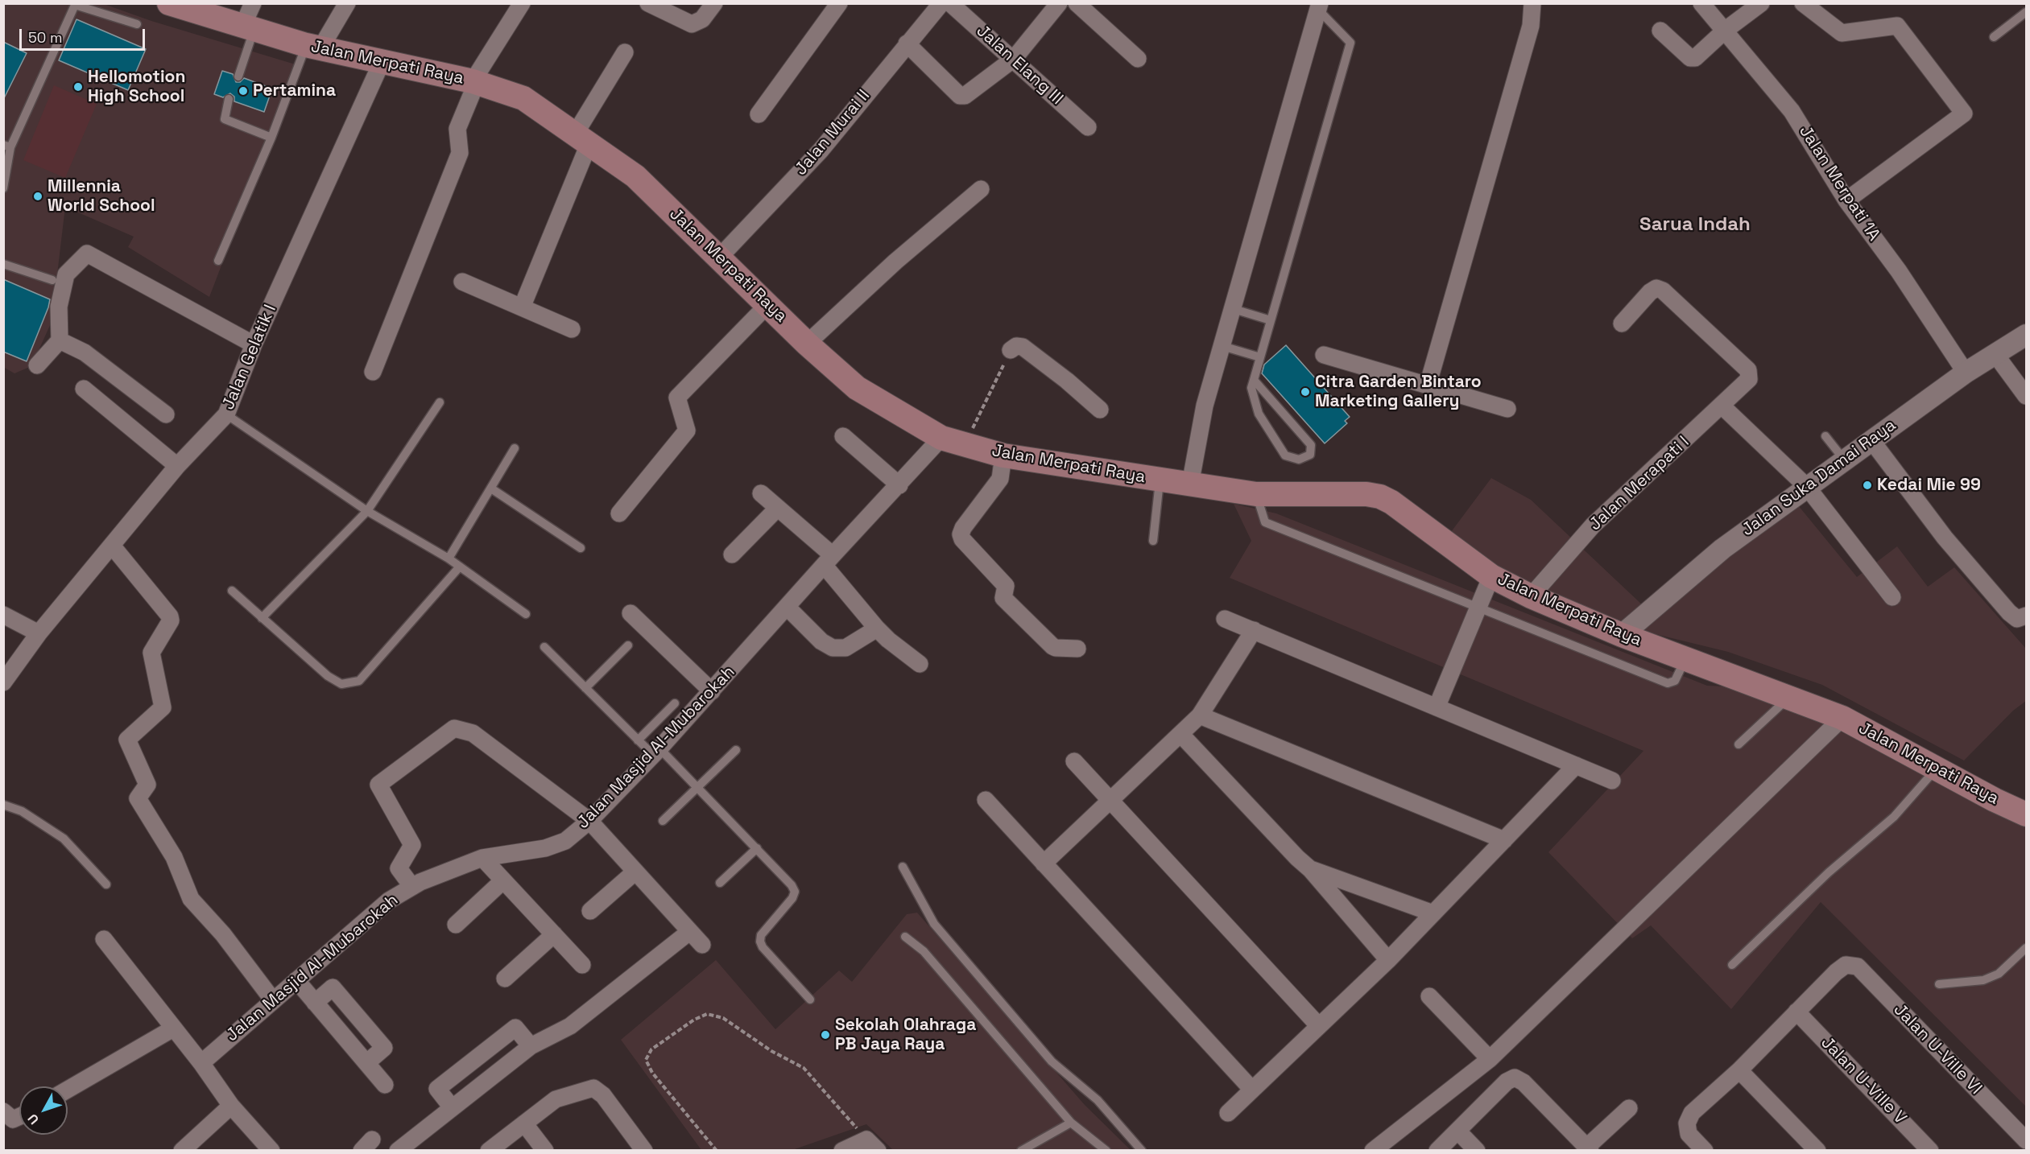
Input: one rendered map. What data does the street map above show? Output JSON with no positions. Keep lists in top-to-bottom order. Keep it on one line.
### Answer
{"streets":{"main road":["Jalan Merpati Raya"],"street":["Jalan Elang III","Jalan Murai II","Jalan Merpati 1A","Jalan Gelatik I","Jalan Suka Damai Raya","Jalan Merapati I","Jalan Masjid Al-Mubarokah","Jalan U-Ville VI","Jalan U-Ville V"]},"crossings":[["Jalan Merpati Raya","Jalan Murai II"],["Jalan Merpati Raya","Jalan Gelatik I"],["Jalan Merpati Raya","Jalan Suka Damai Raya"],["Jalan Merpati Raya","Jalan Merapati I"],["Jalan Merpati Raya","Jalan Masjid Al-Mubarokah"],["Jalan Merpati 1A","Jalan Suka Damai Raya"],["Jalan U-Ville VI","Jalan U-Ville V"]],"districts":["Sarua Indah"],"places":["Hellomotion High School","Pertamina","Millennia World School","Citra Garden Bintaro Marketing Gallery","Kedai Mie 99","Sekolah Olahraga PB Jaya Raya"],"scale_bar":"50 m","north":"bottom left"}
